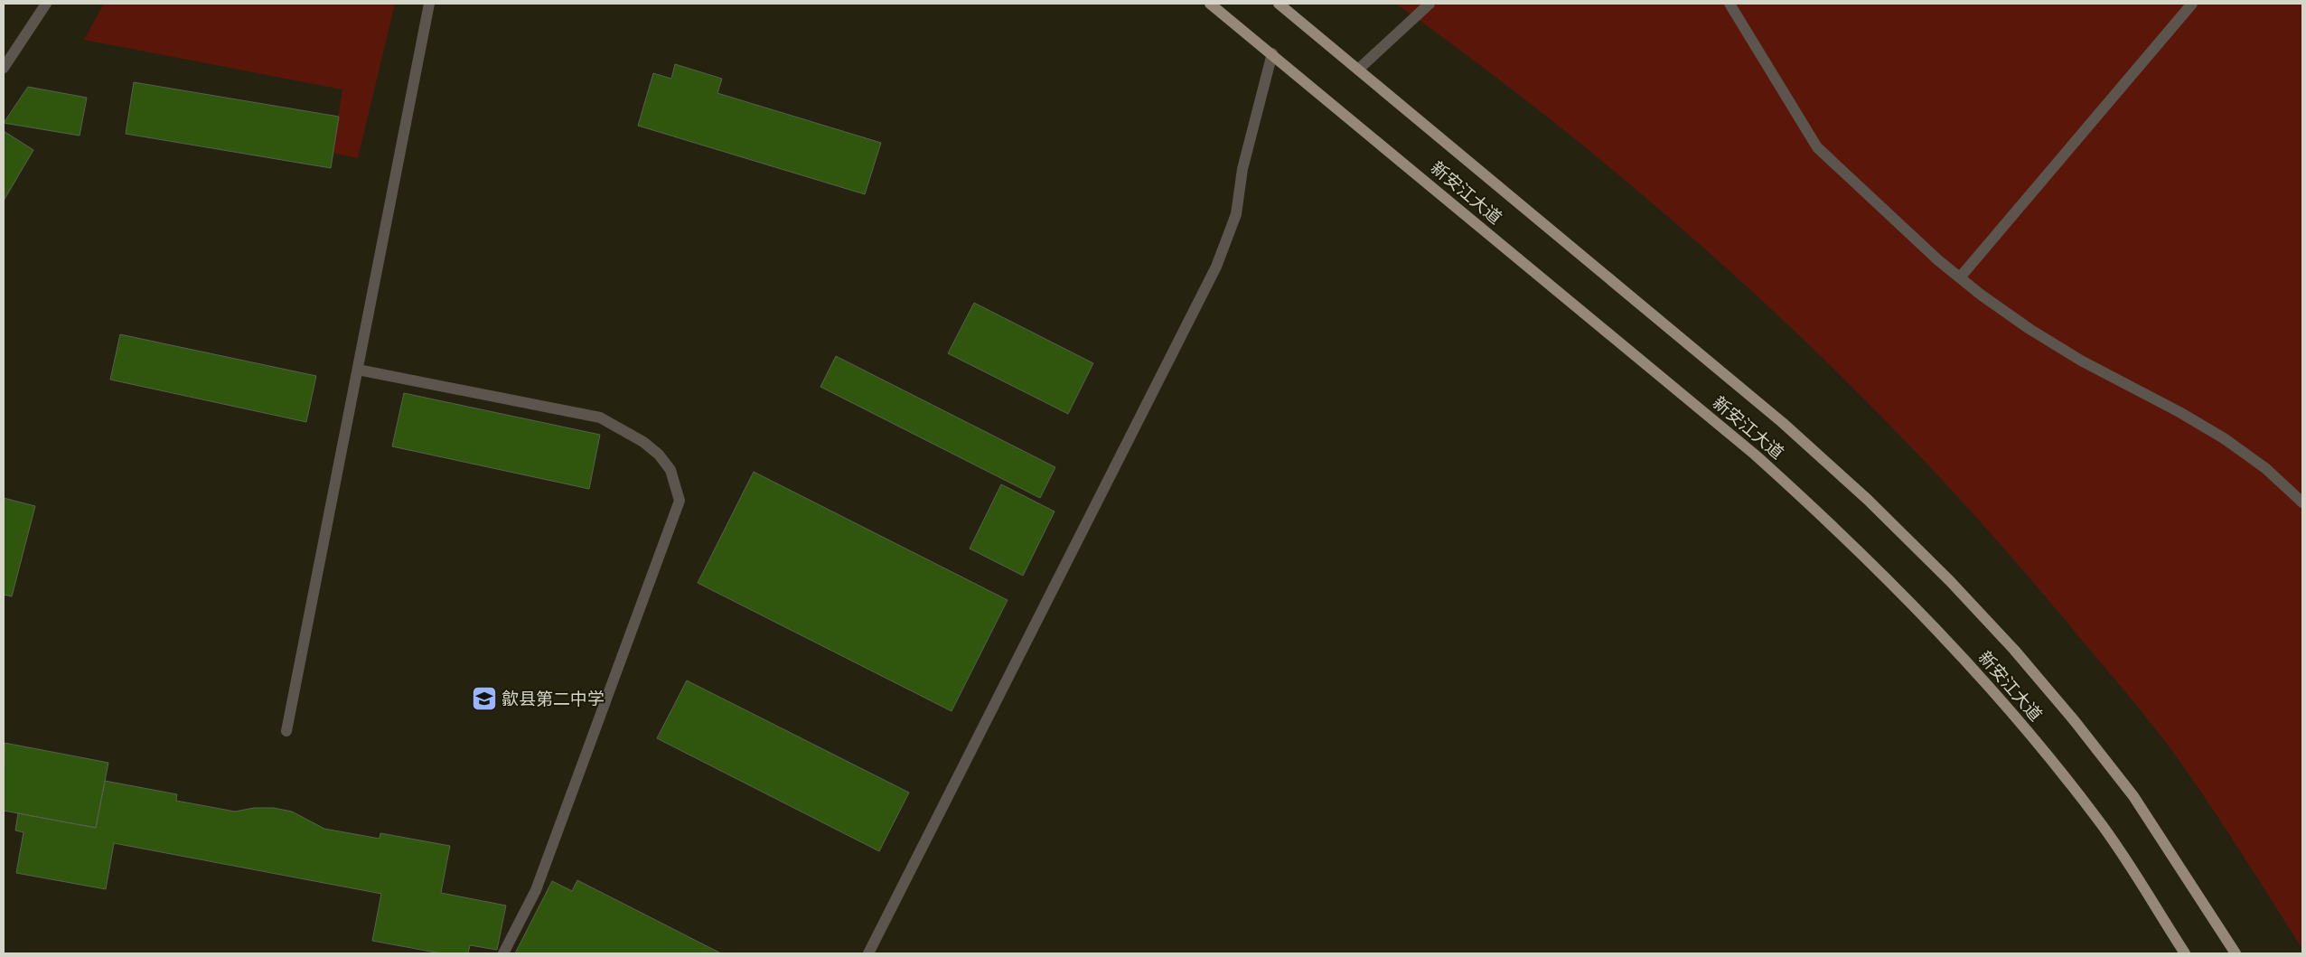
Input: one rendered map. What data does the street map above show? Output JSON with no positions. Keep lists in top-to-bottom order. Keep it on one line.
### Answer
{"streets":{"main road":["新安江大道"]},"places":{"school or university":["歙县第二中学"]}}
